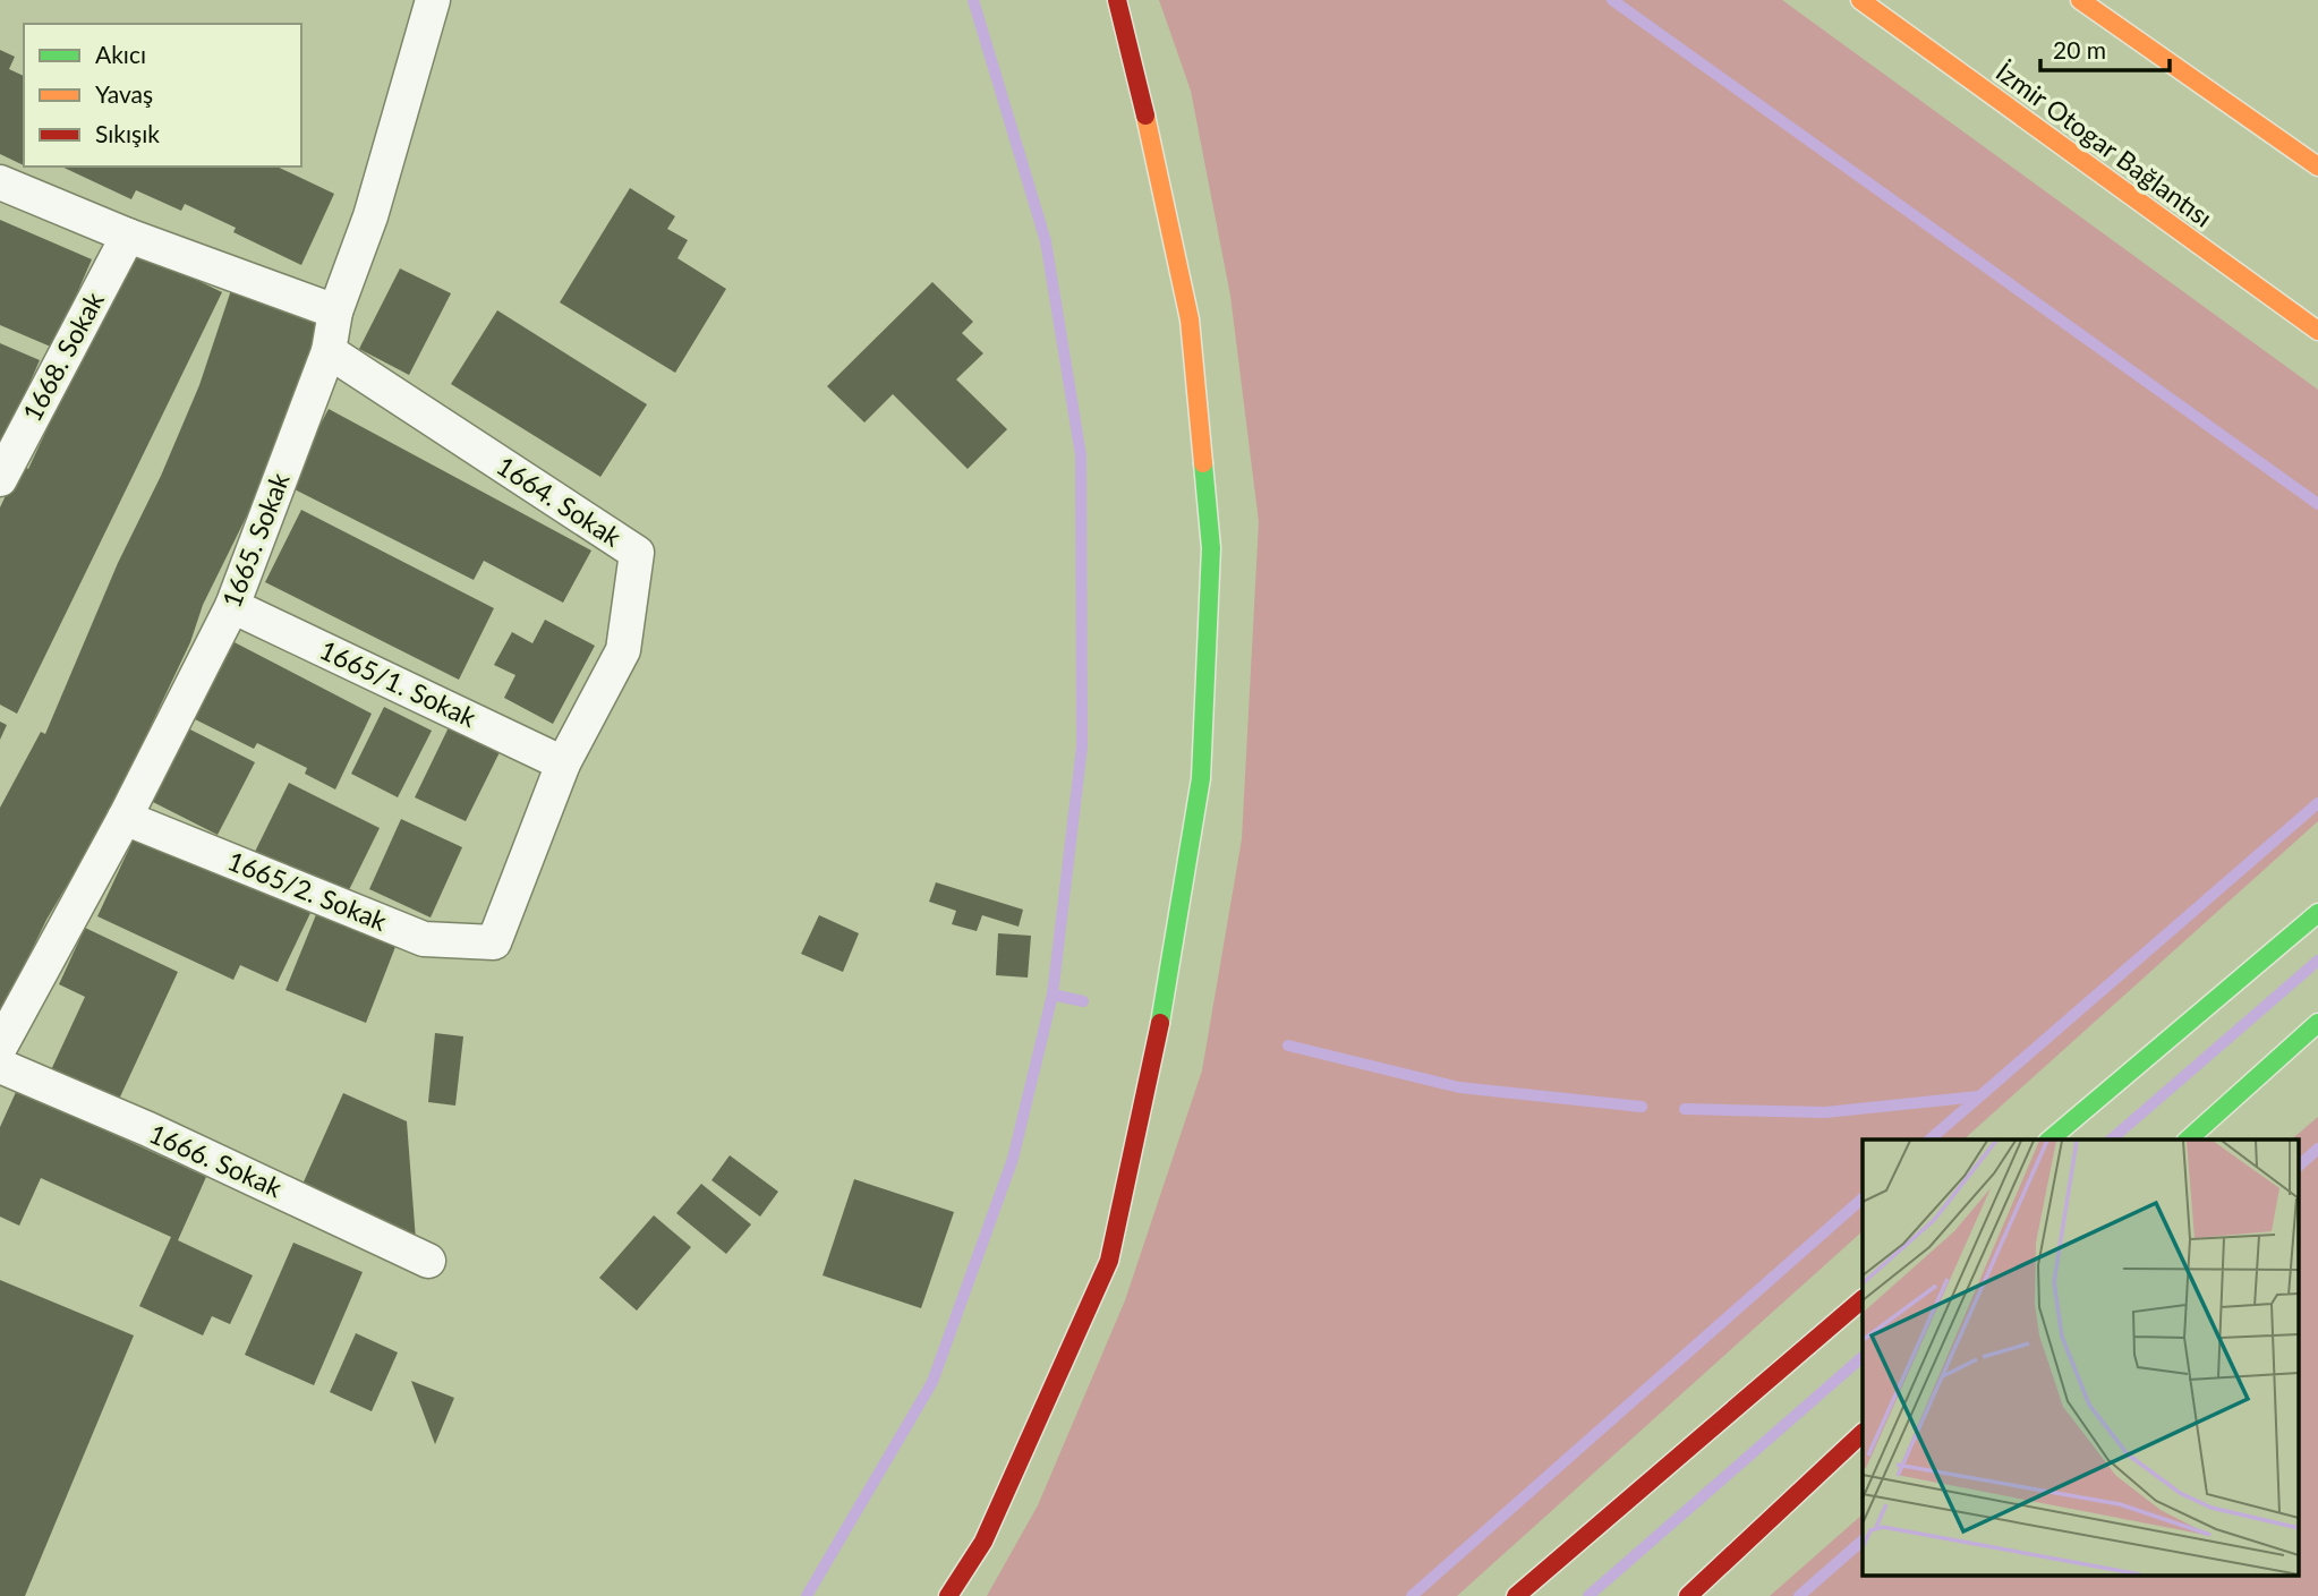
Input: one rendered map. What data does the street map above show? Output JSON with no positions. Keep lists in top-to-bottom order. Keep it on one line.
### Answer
{"streets":{"highway":["İzmir Otogar Bağlantısı"],"street":["1668. Sokak","1664. Sokak","1665. Sokak","1665/1. Sokak","1665/2. Sokak","1666. Sokak"]},"crossings":[["1664. Sokak","1665. Sokak"],["1664. Sokak","1665/1. Sokak"],["1664. Sokak","1665/2. Sokak"],["1665. Sokak","1665/1. Sokak"],["1665. Sokak","1665/2. Sokak"]],"legend":["Akıcı","Yavaş","Sıkışık"],"scale_bar":"20 m"}
